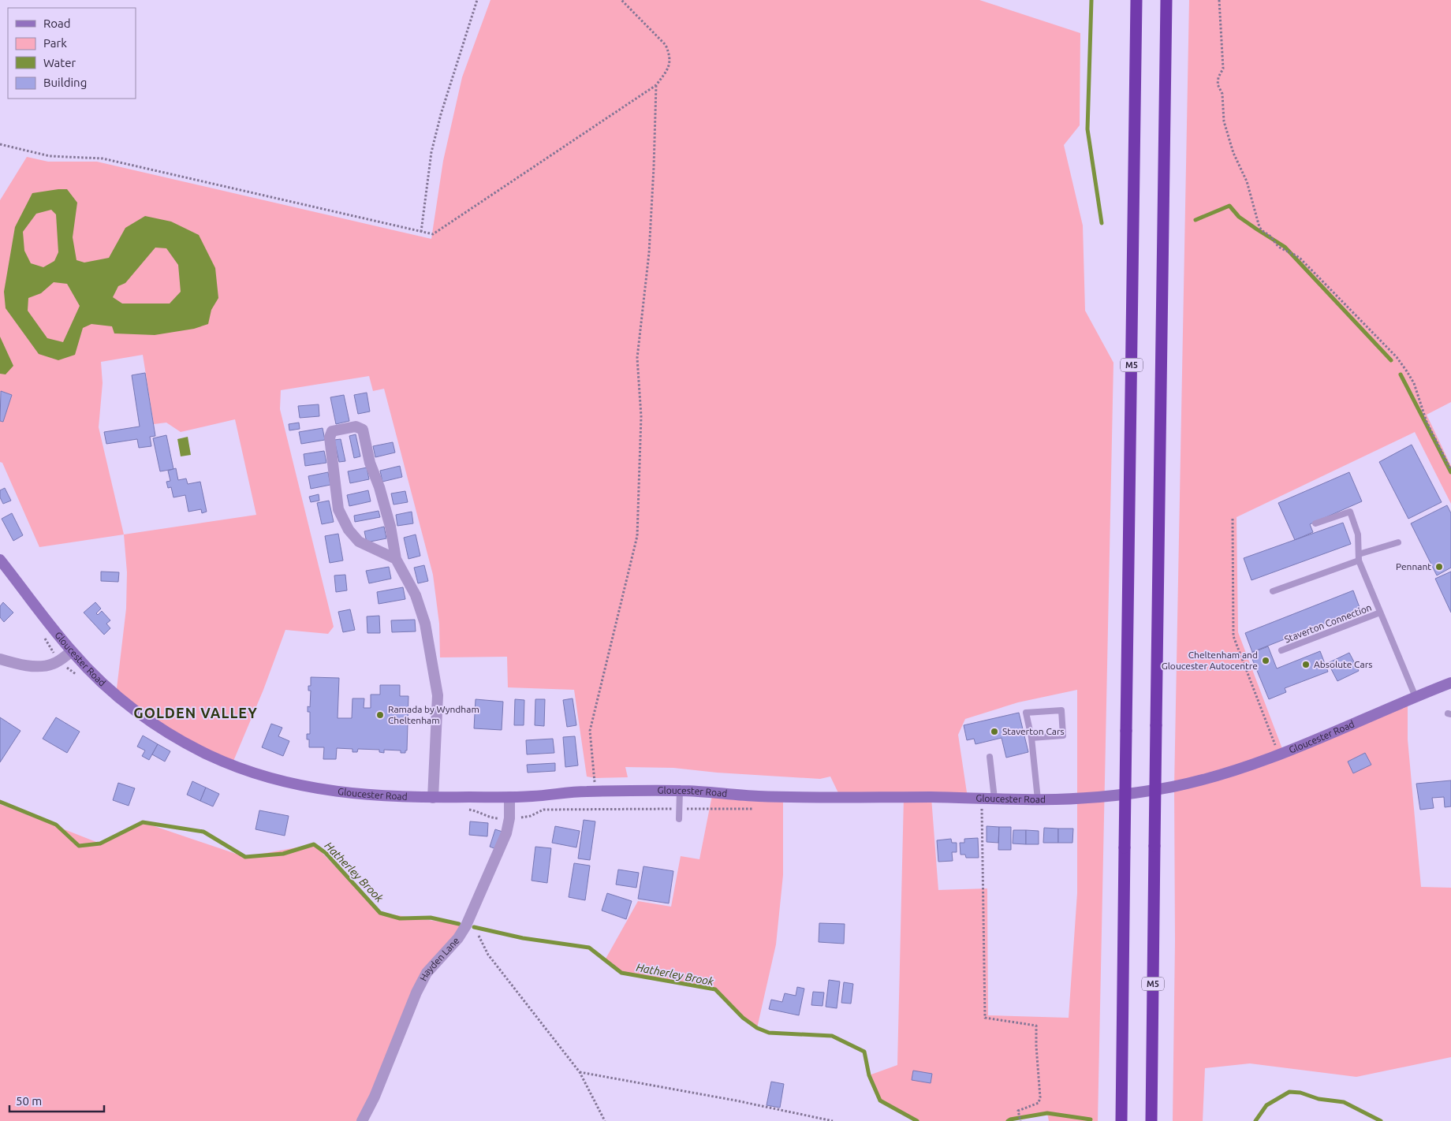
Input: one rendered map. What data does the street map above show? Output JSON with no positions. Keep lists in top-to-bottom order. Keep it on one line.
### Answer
{"streets":{"highway":["M5"],"main road":["Gloucester Road"],"street":["Hayden Lane"],"lane":["Staverton Connection"]},"crossings":[["Staverton Connection","Gloucester Road"],["Gloucester Road","Hayden Lane"]],"districts":["GOLDEN VALLEY"],"water":["Hatherley Brook"],"places":["Pennant","Cheltenham and Gloucester Autocentre","Absolute Cars","Ramada by Wyndham Cheltenham","Staverton Cars"],"legend":["Road","Park","Water","Building"],"scale_bar":"50 m"}
